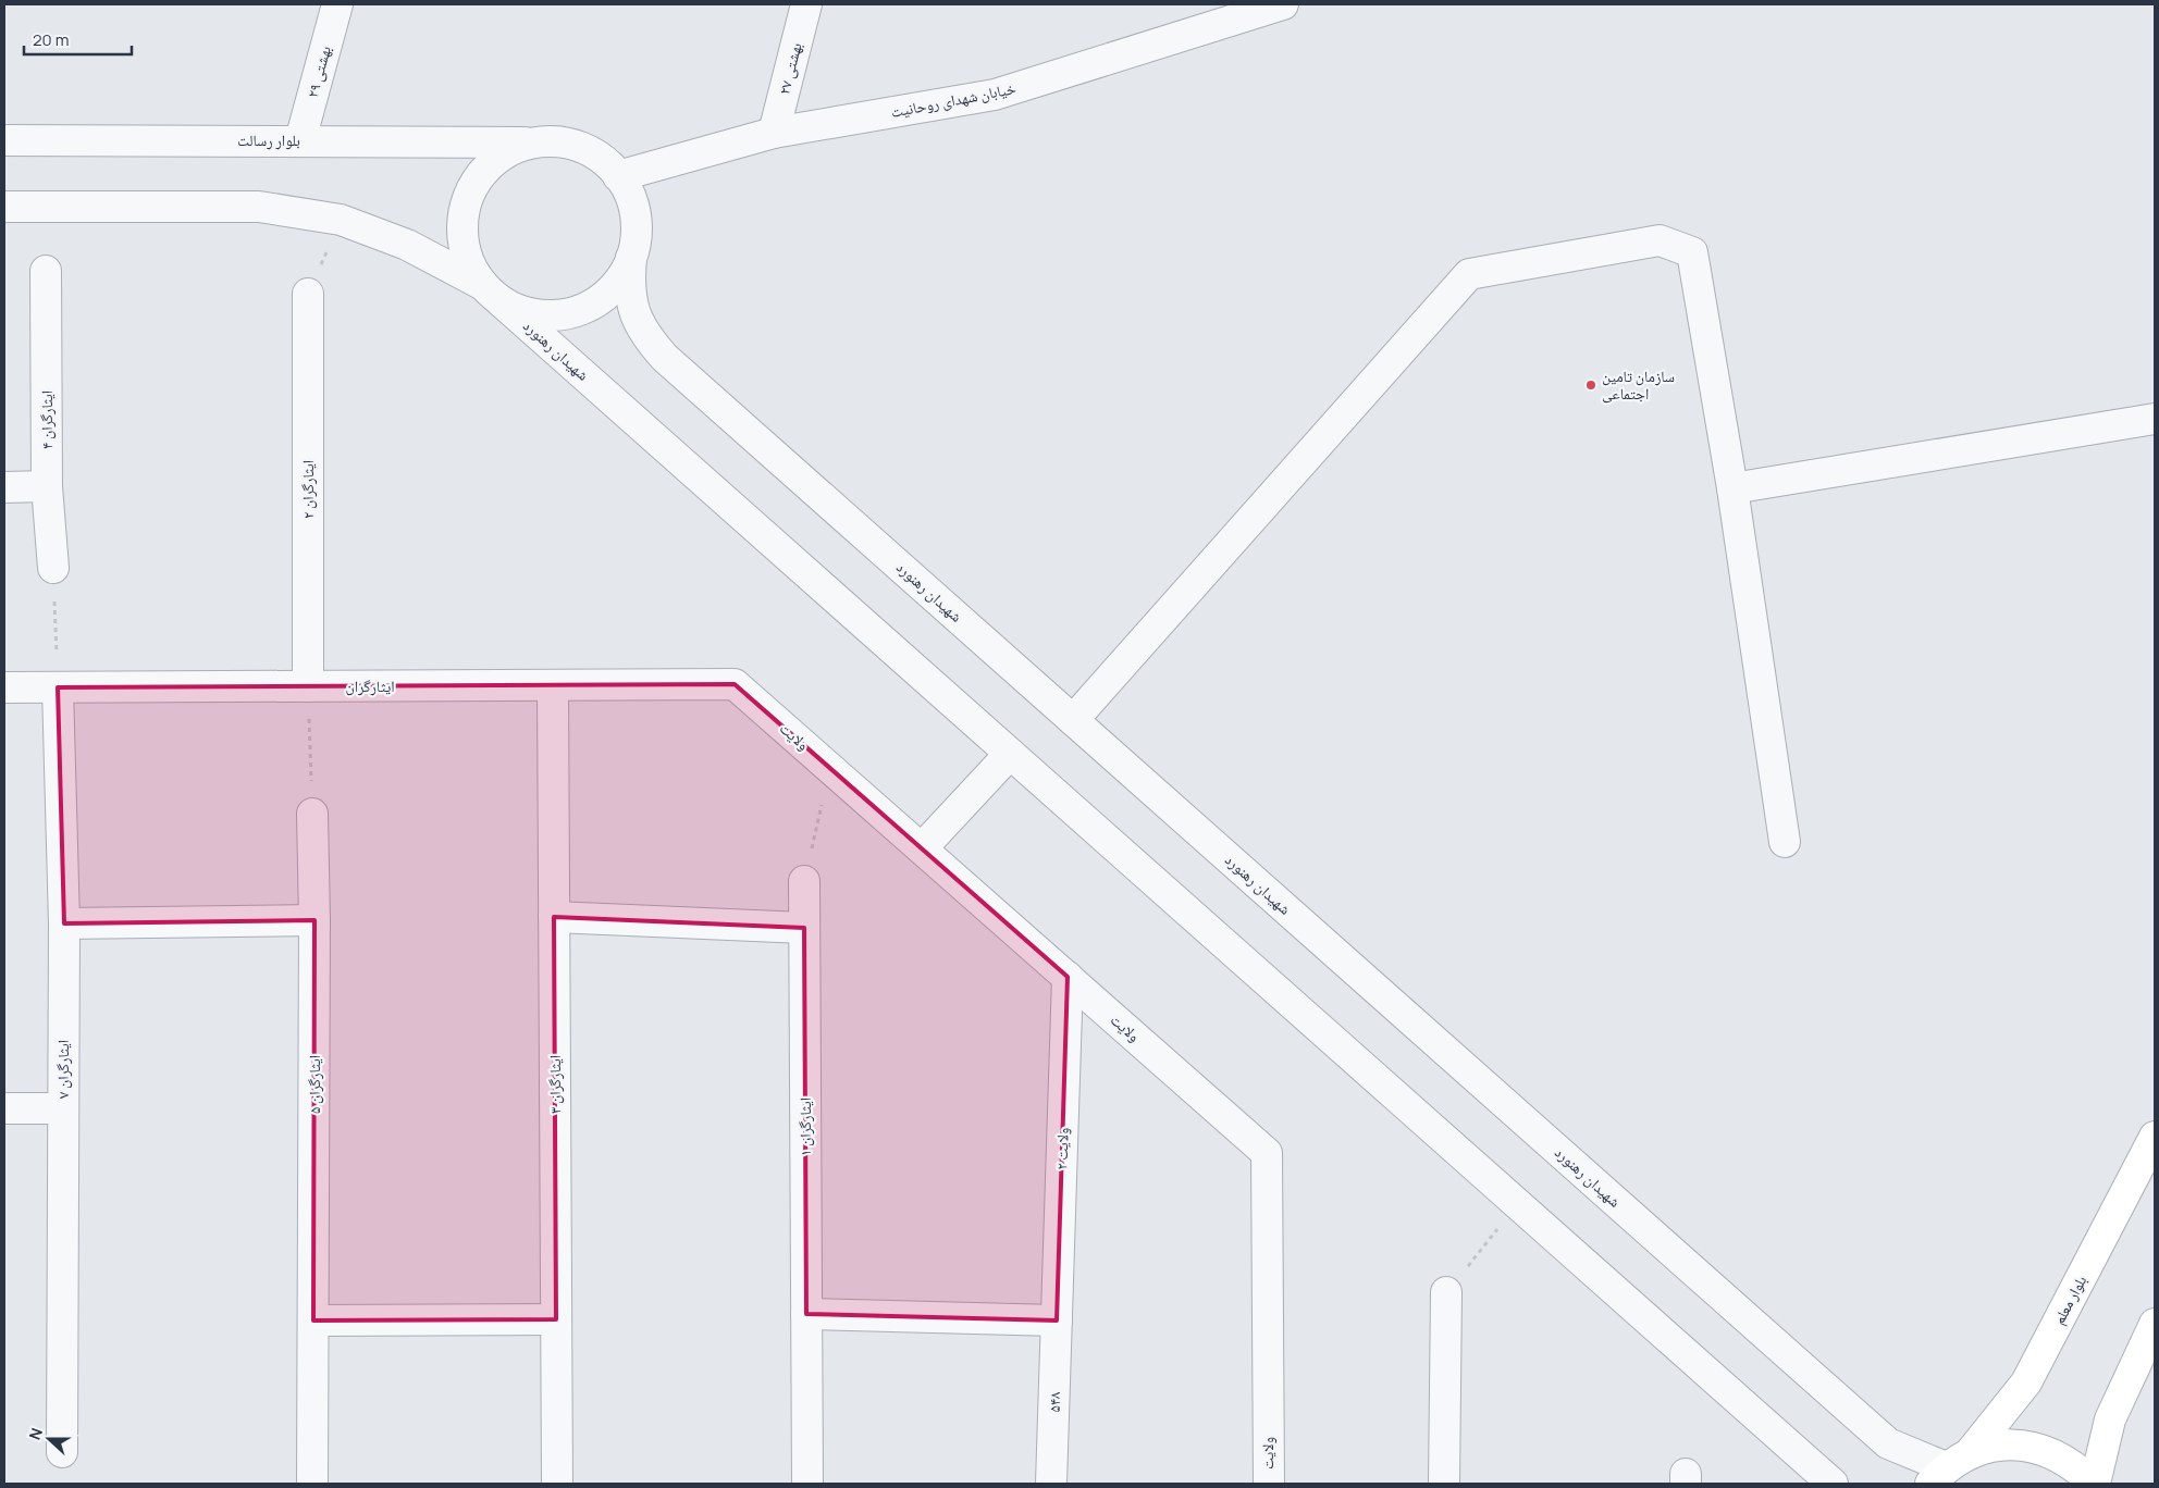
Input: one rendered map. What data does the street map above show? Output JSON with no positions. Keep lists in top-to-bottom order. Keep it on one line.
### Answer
{"streets":{"main road":["بلوار معلم"],"street":["بهشتی ۲۷","بهشتی ۲۹","خیابان شهدای روحانیت","بلوار رسالت","شهیدان رهنورد","ایثارگران ۴","ایثارگران ۲","ایثارگران","ولایت","ایثارگران ۷","ایثارگران ۵","ایثارگران ۳","ایثارگران ۱","ولایت ۲","۵۴۸"]},"crossings":[["بهشتی ۲۷","خیابان شهدای روحانیت"],["بهشتی ۲۹","بلوار رسالت"],["خیابان شهدای روحانیت","بلوار رسالت"],["خیابان شهدای روحانیت","شهیدان رهنورد"],["بلوار رسالت","شهیدان رهنورد"],["شهیدان رهنورد","بلوار معلم"],["ایثارگران ۲","ایثارگران"],["ایثارگران","ولایت"],["ایثارگران","ایثارگران ۷"],["ایثارگران","ایثارگران ۳"],["ولایت","ولایت ۲"],["ولایت ۲","۵۴۸"]],"places":["سازمان تامین اجتماعی"],"scale_bar":"20 m","north":"left"}
